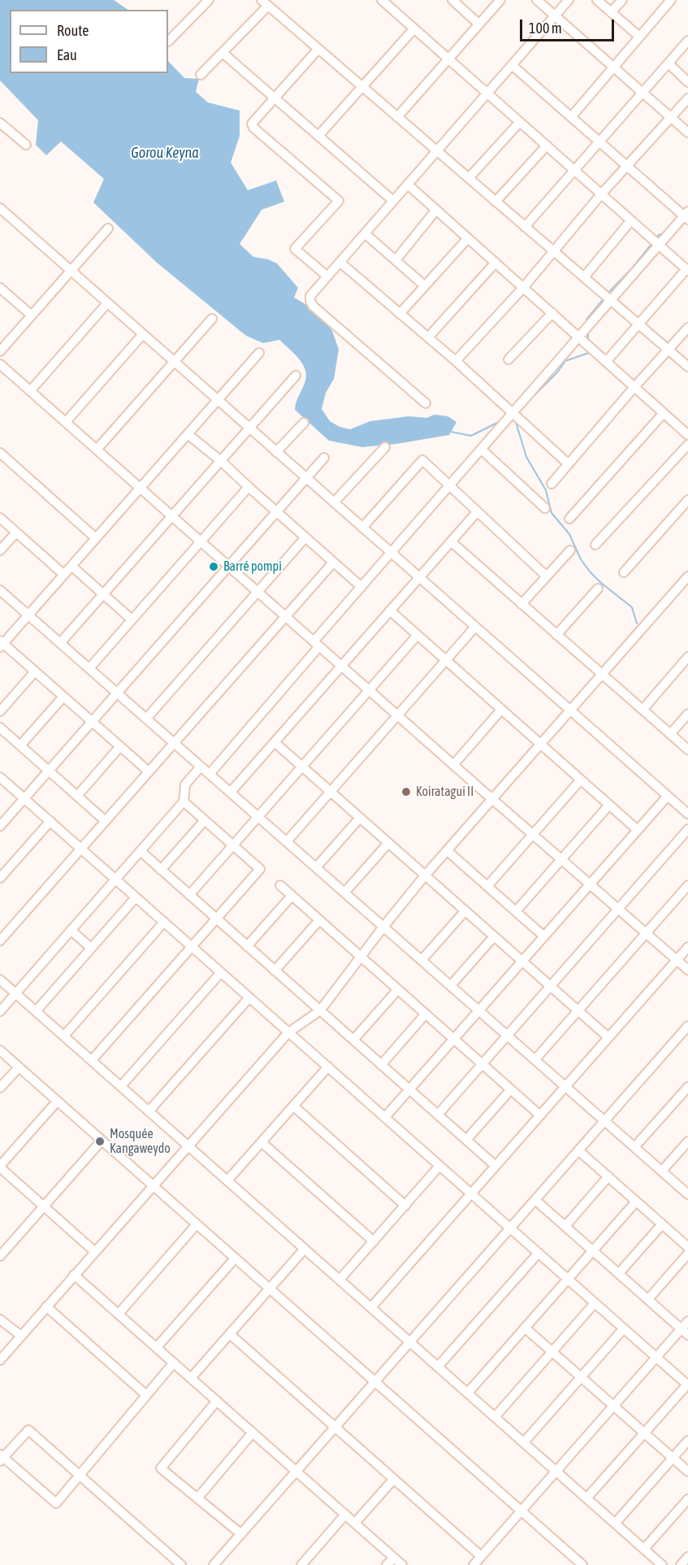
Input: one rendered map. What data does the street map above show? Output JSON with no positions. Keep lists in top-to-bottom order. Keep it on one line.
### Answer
{"water":["Gorou Keyna"],"places":["Barré pompi","Koiratagui II","Mosquée Kangaweydo"],"legend":["Route","Eau"],"scale_bar":"100 m"}
